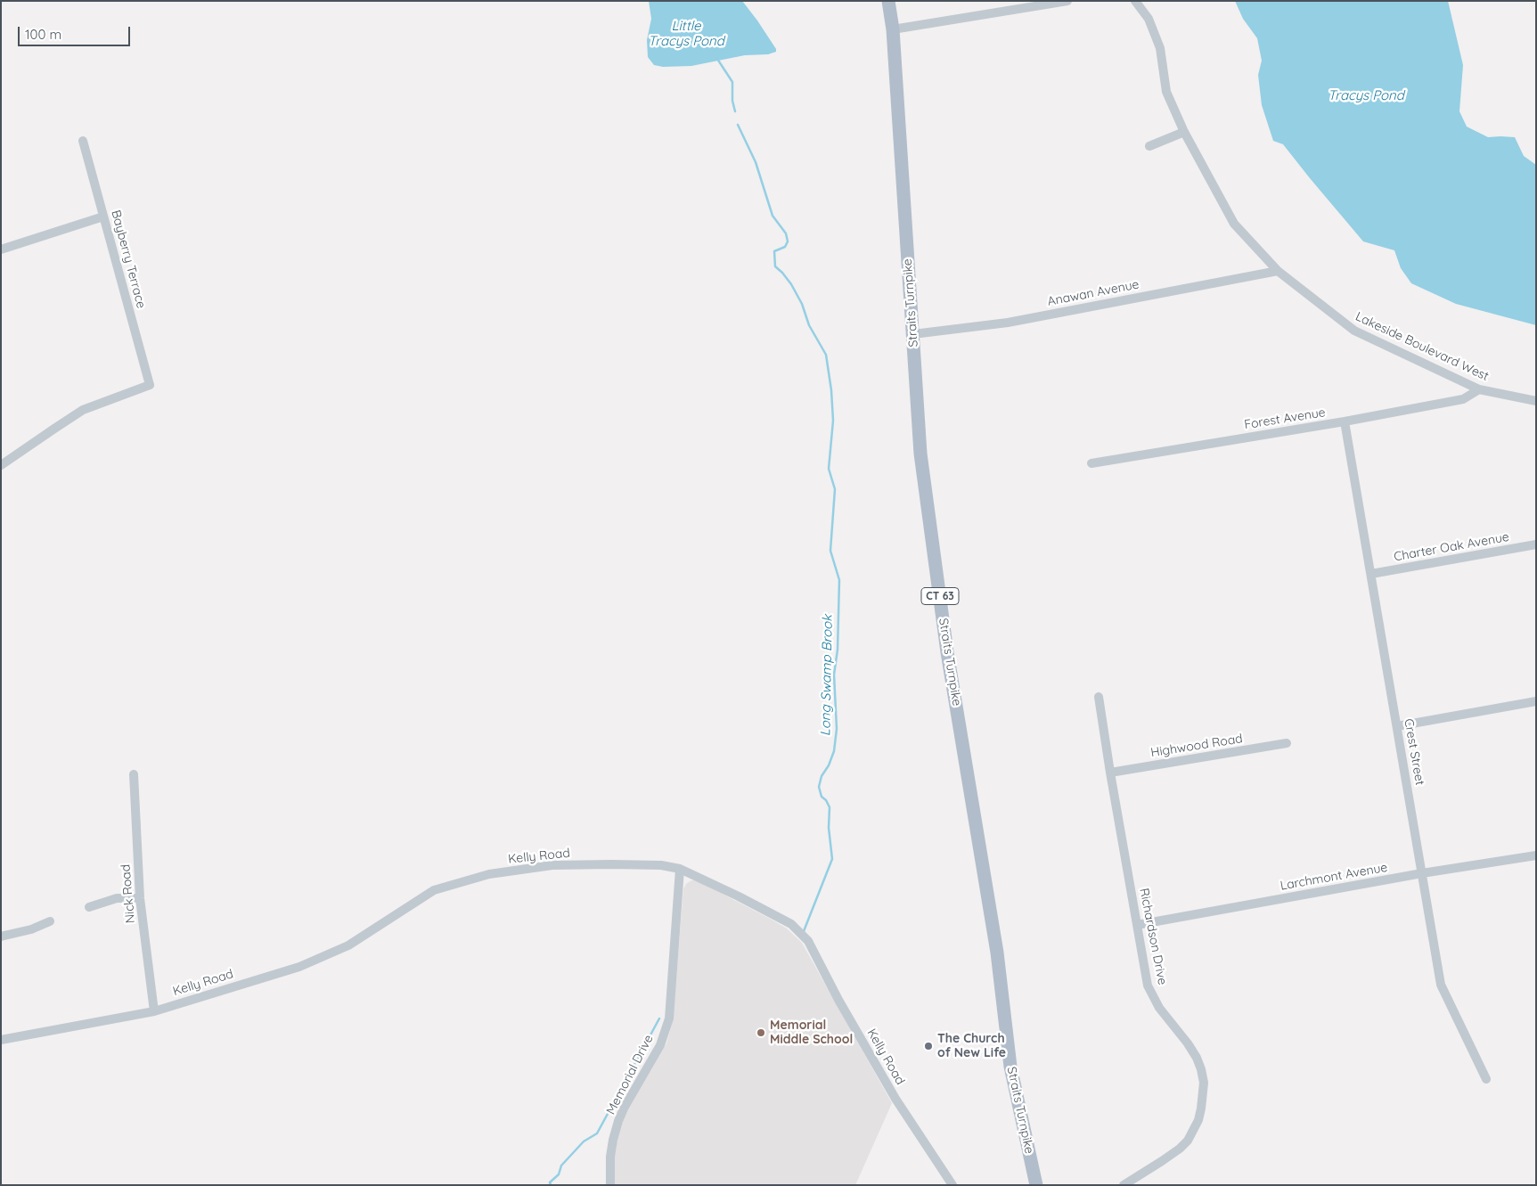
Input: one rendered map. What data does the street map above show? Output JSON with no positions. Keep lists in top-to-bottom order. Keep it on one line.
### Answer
{"streets":{"main road":["Straits Turnpike","CT 63"],"street":["Bayberry Terrace","Anawan Avenue","Lakeside Boulevard West","Forest Avenue","Charter Oak Avenue","Highwood Road","Crest Street","Kelly Road","Larchmont Avenue","Nick Road","Richardson Drive","Memorial Drive"]},"crossings":[["Anawan Avenue","Straits Turnpike"],["Anawan Avenue","Lakeside Boulevard West"],["Lakeside Boulevard West","Forest Avenue"],["Forest Avenue","Crest Street"],["Charter Oak Avenue","Crest Street"],["Highwood Road","Richardson Drive"],["Crest Street","Larchmont Avenue"],["Kelly Road","Nick Road"],["Kelly Road","Memorial Drive"],["Larchmont Avenue","Richardson Drive"]],"water":["Little Tracys Pond","Tracys Pond","Long Swamp Brook"],"places":["Memorial Middle School","The Church of New Life"],"scale_bar":"100 m"}
